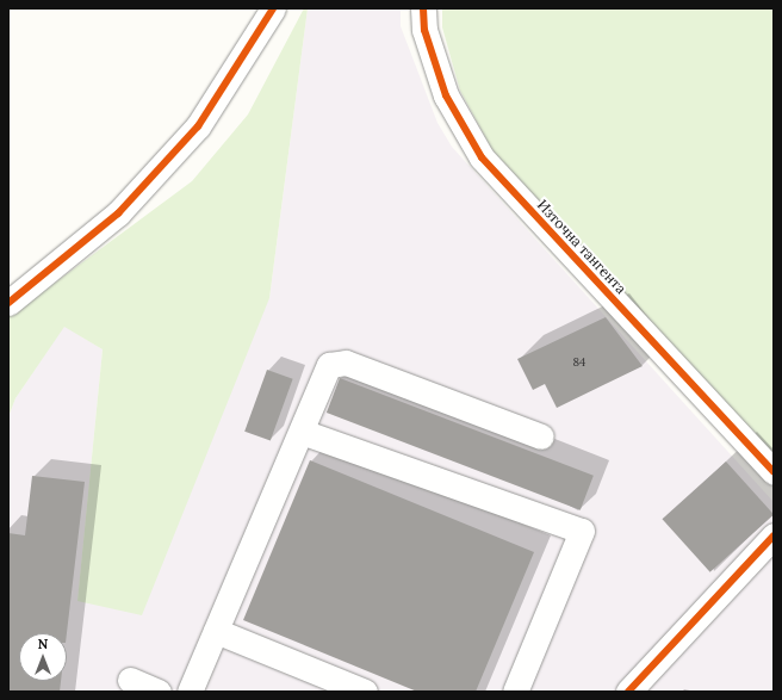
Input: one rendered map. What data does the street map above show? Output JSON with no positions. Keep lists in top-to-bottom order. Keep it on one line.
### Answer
{"streets":{"street":["Източна тангента"]},"house_numbers":["84"],"north":"top"}
